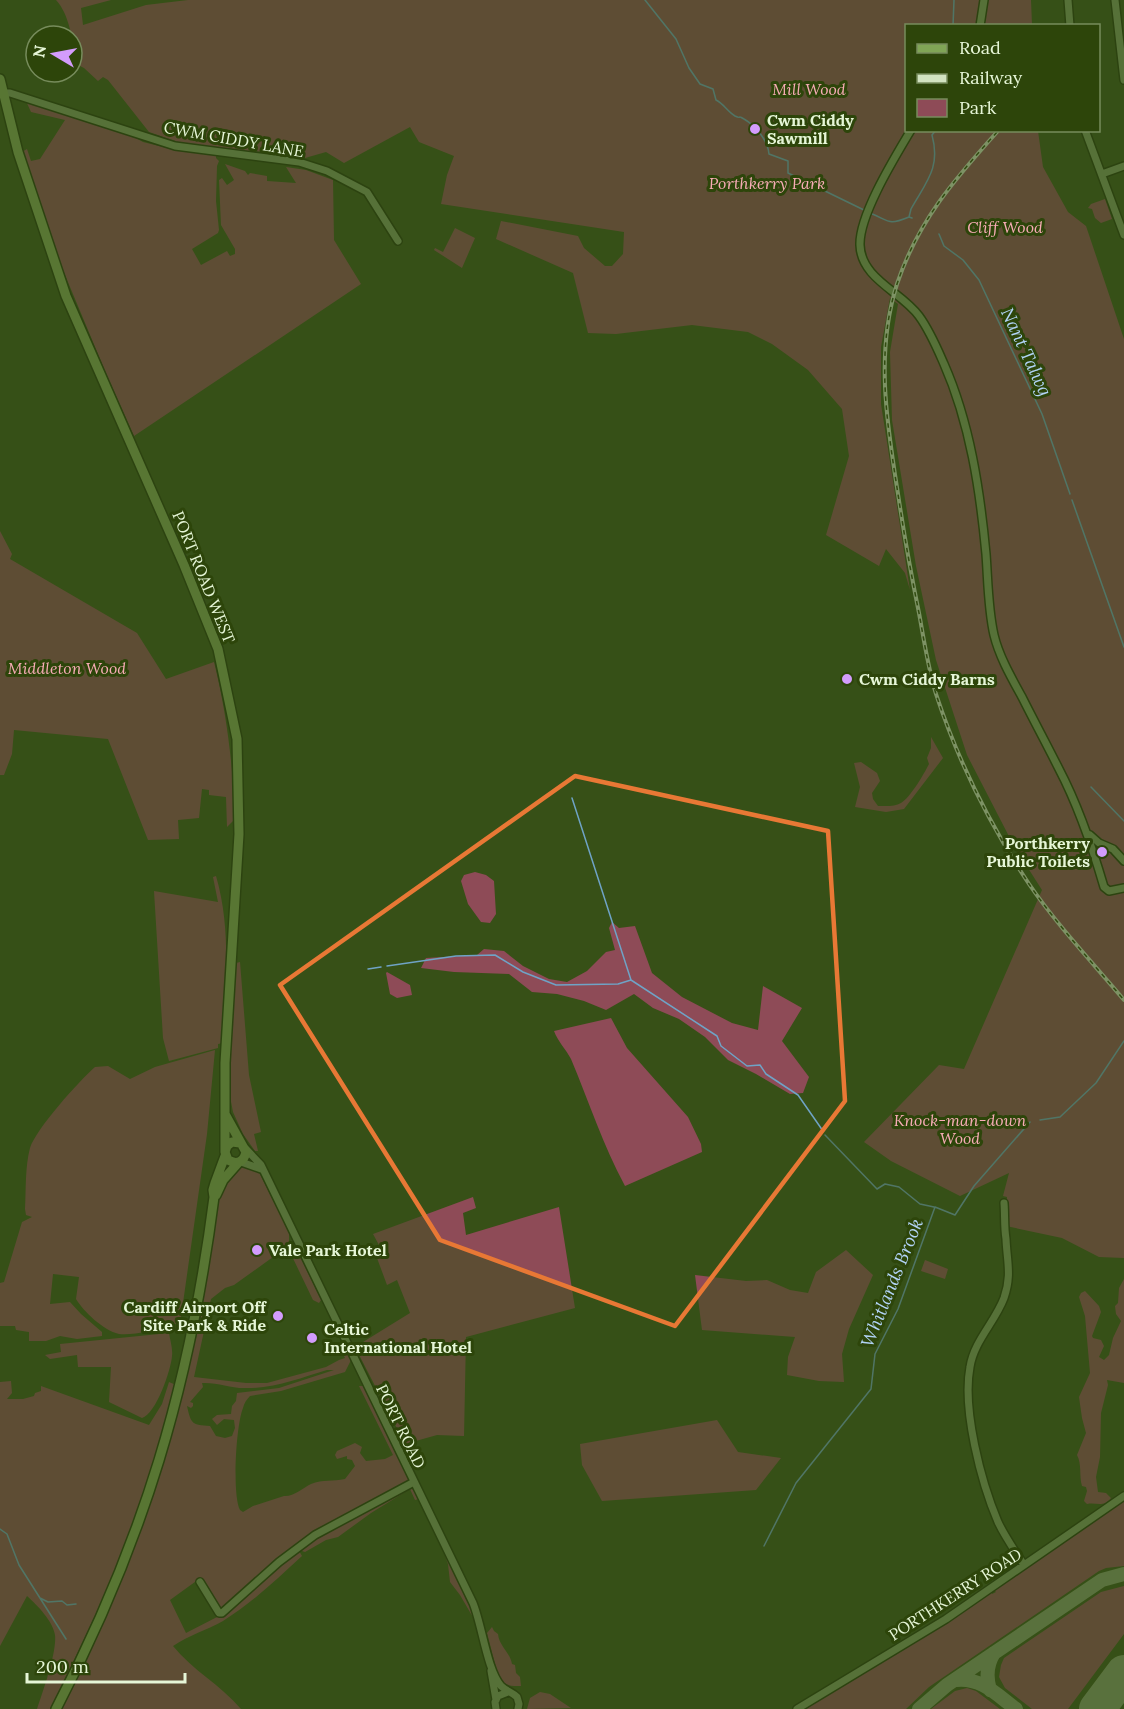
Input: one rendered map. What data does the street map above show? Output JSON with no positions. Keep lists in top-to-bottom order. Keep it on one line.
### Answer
{"streets":{"main road":["PORT ROAD WEST"],"street":["CWM CIDDY LANE","PORT ROAD","PORTHKERRY ROAD"]},"crossings":[["CWM CIDDY LANE","PORT ROAD WEST"],["PORT ROAD WEST","PORT ROAD"]],"water":["Nant Talwg","Whitlands Brook"],"parks":["Mill Wood","Porthkerry Park","Cliff Wood","Middleton Wood","Knock-man-down Wood"],"places":["Cwm Ciddy Sawmill","Cwm Ciddy Barns","Porthkerry Public Toilets","Vale Park Hotel","Cardiff Airport Off Site Park & Ride","Celtic International Hotel"],"legend":["Road","Railway","Park"],"scale_bar":"200 m","north":"left"}
